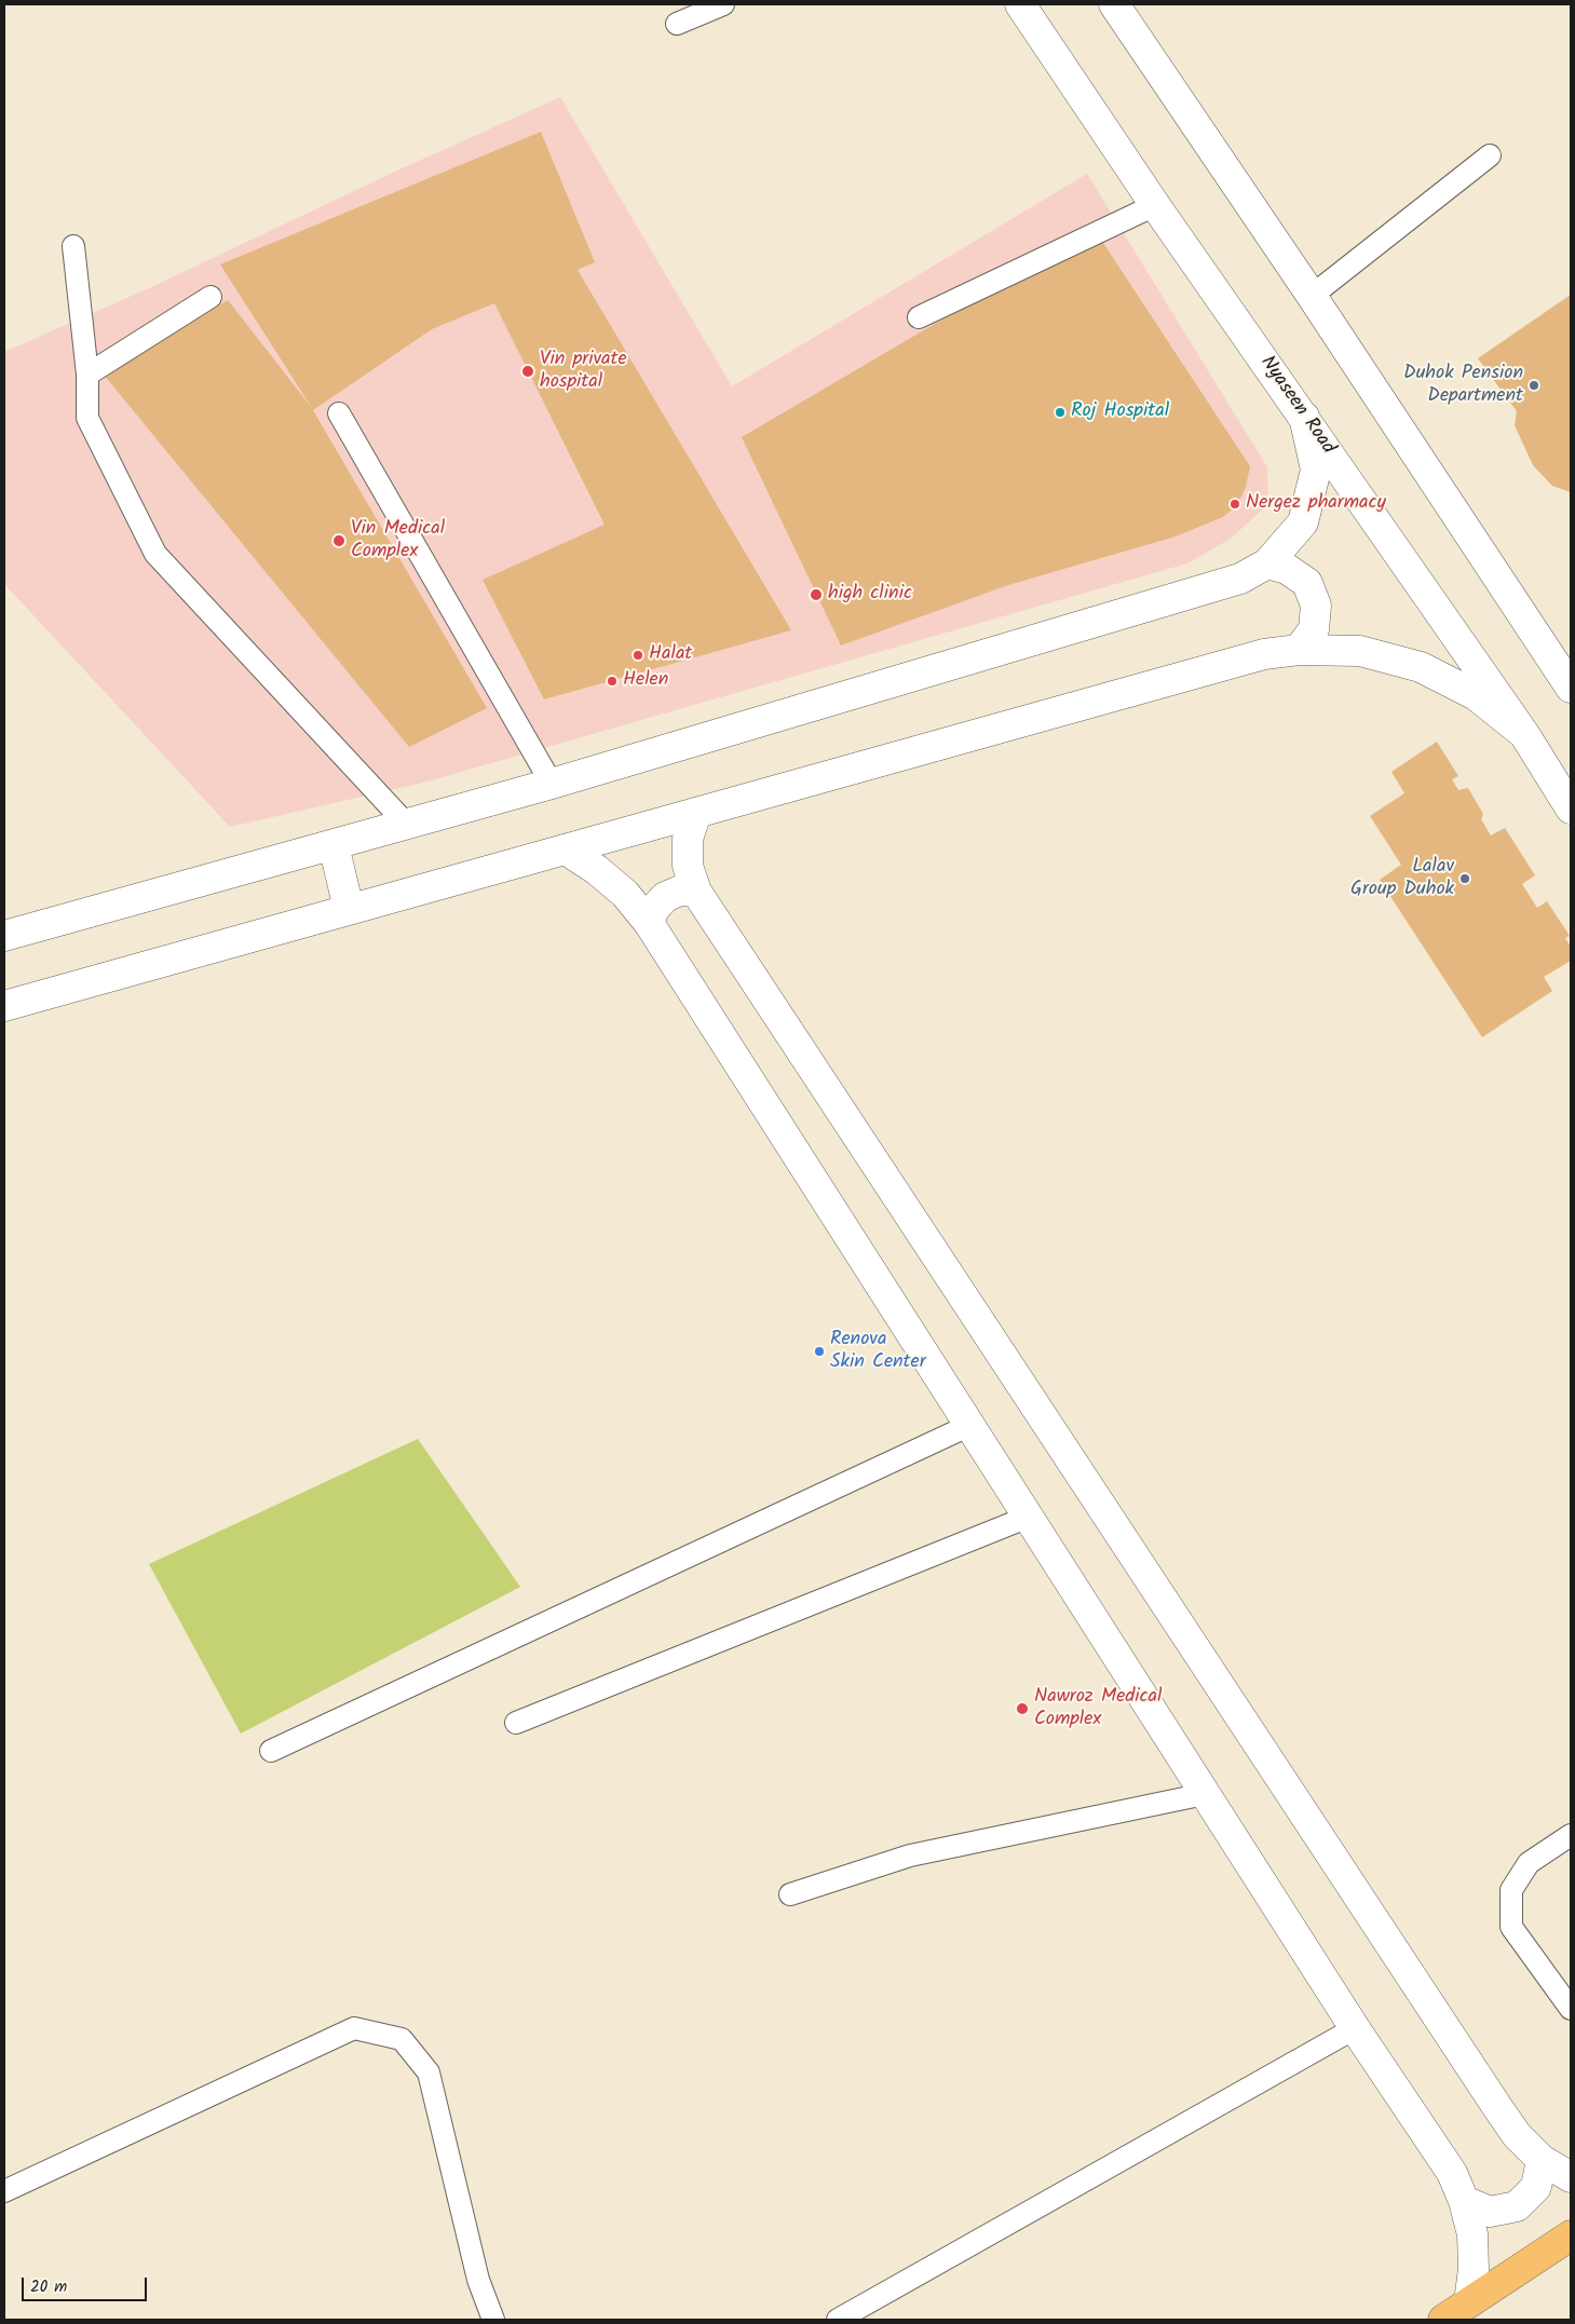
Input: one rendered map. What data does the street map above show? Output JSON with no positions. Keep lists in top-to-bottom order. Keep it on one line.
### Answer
{"streets":{"street":["Nyaseen Road"]},"places":["Vin private hospital","Duhok Pension Department","Roj Hospital","Nergez pharmacy","Vin Medical Complex","high clinic","Halat","Helen","Lalav Group Duhok","Renova Skin Center","Nawroz Medical Complex"],"scale_bar":"20 m"}
